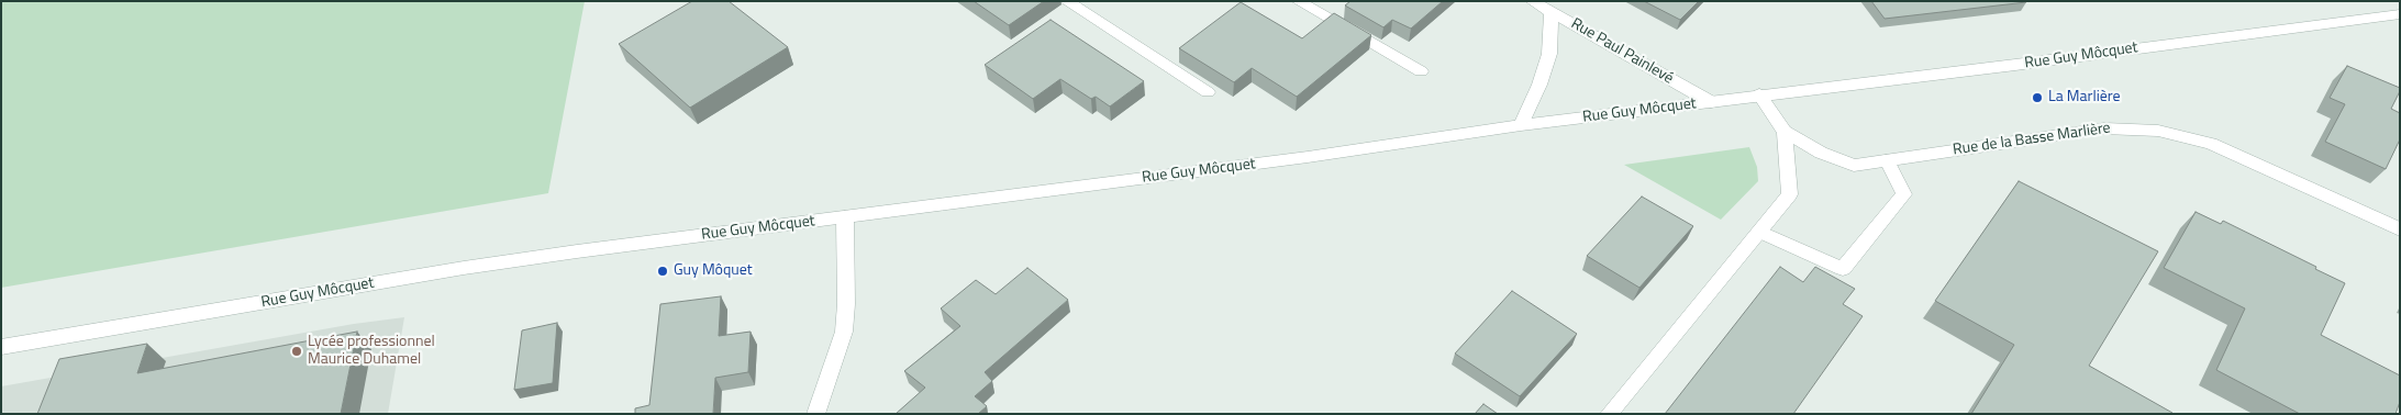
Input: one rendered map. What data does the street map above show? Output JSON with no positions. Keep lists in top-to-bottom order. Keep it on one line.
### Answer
{"streets":{"street":["Rue Paul Painlevé","Rue Guy Môcquet","Rue de la Basse Marlière"]},"crossings":[["Rue Paul Painlevé","Rue Guy Môcquet"],["Rue Guy Môcquet","Rue de la Basse Marlière"]],"places":["La Marlière","Guy Môquet","Lycée professionnel Maurice Duhamel"]}
